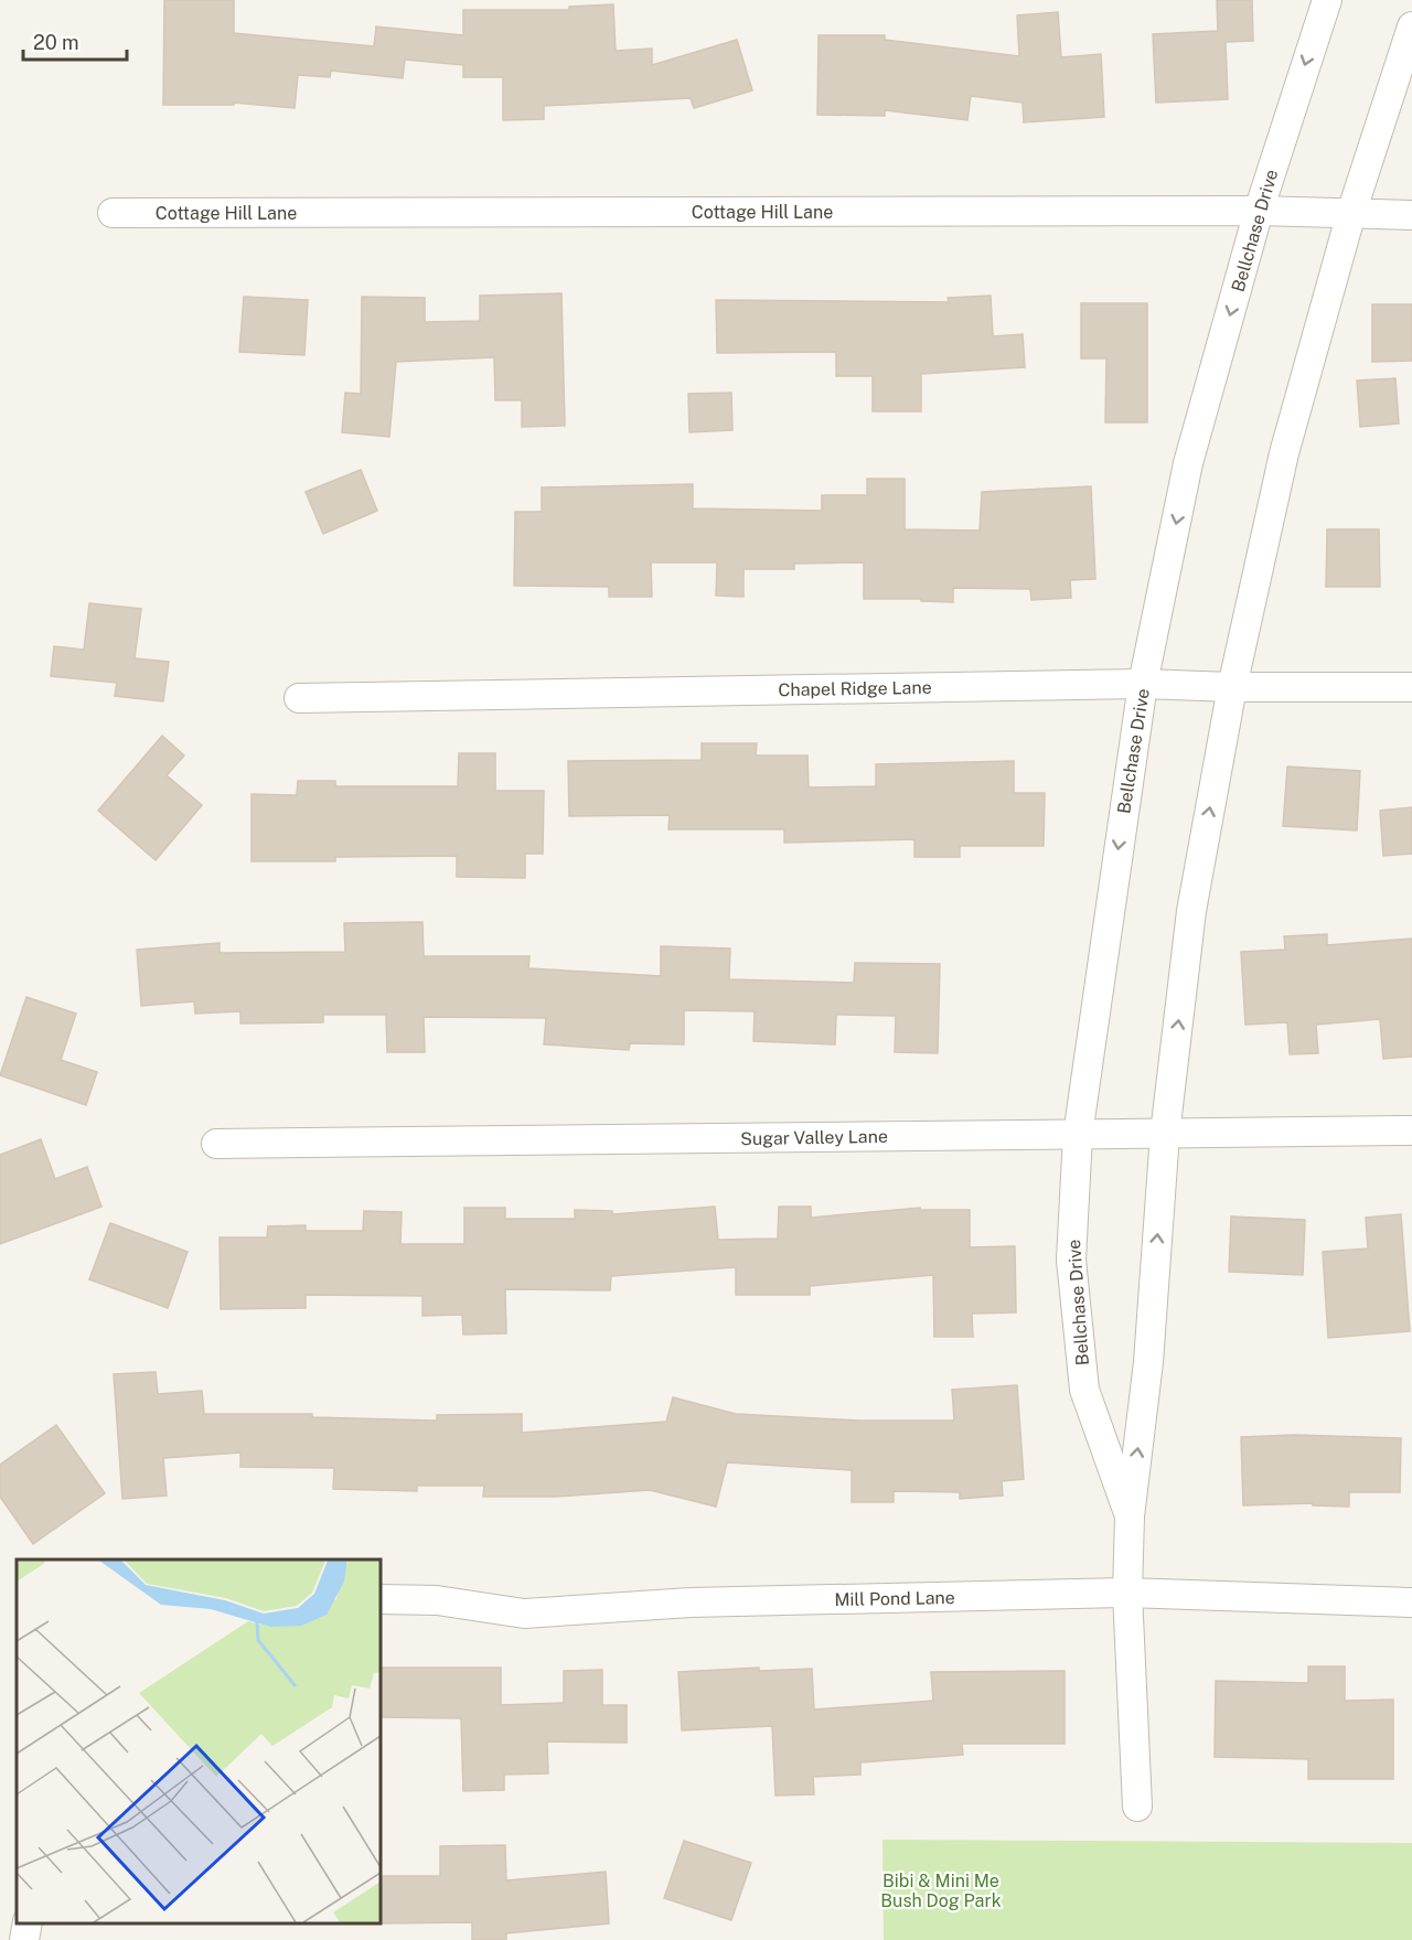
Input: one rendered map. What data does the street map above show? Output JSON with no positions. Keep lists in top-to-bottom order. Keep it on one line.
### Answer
{"streets":{"street":["Cottage Hill Lane","Bellchase Drive","Chapel Ridge Lane","Sugar Valley Lane","Mill Pond Lane"]},"crossings":[["Cottage Hill Lane","Bellchase Drive"],["Bellchase Drive","Chapel Ridge Lane"],["Bellchase Drive","Sugar Valley Lane"],["Bellchase Drive","Mill Pond Lane"]],"parks":["Bibi & Mini Me Bush Dog Park"],"scale_bar":"20 m"}
